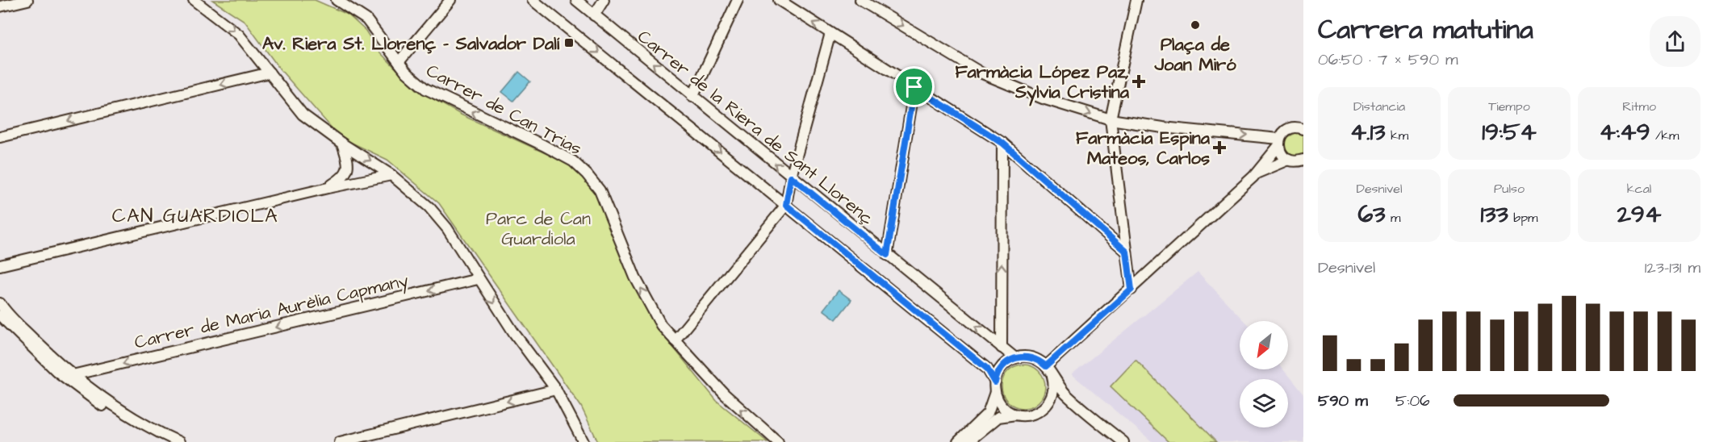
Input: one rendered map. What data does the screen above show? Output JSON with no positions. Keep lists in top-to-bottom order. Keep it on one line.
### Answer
{"streets":{"street":["Carrer de Can Trias","Carrer de la Riera de Sant Llorenç","Carrer de Maria Aurèlia Capmany"]},"one_way":["Carrer de Can Trias","Carrer de Maria Aurèlia Capmany"],"districts":["CAN GUARDIOLA"],"parks":["Parc de Can Guardiola"],"places":{"other":["Plaça de Joan Miró"],"transit":["Av. Riera St. Llorenç - Salvador Dalí"],"health":["Farmàcia López Paz, Sylvia Cristina","Farmàcia Espina Mateos, Carlos"]},"north":"bottom left","page":{"heading":["Carrera matutina","06:50 · 7 × 590 m"],"stats":[["Distancia","4.13 km"],["Tiempo","19:54"],["Ritmo","4:49 /km"],["Desnivel","63 m"],["Pulso","133 bpm"],["kcal","294"]],"chart":["Desnivel","123–131 m"],"list":[{"name":"590 m","note":"5:06"}]}}
